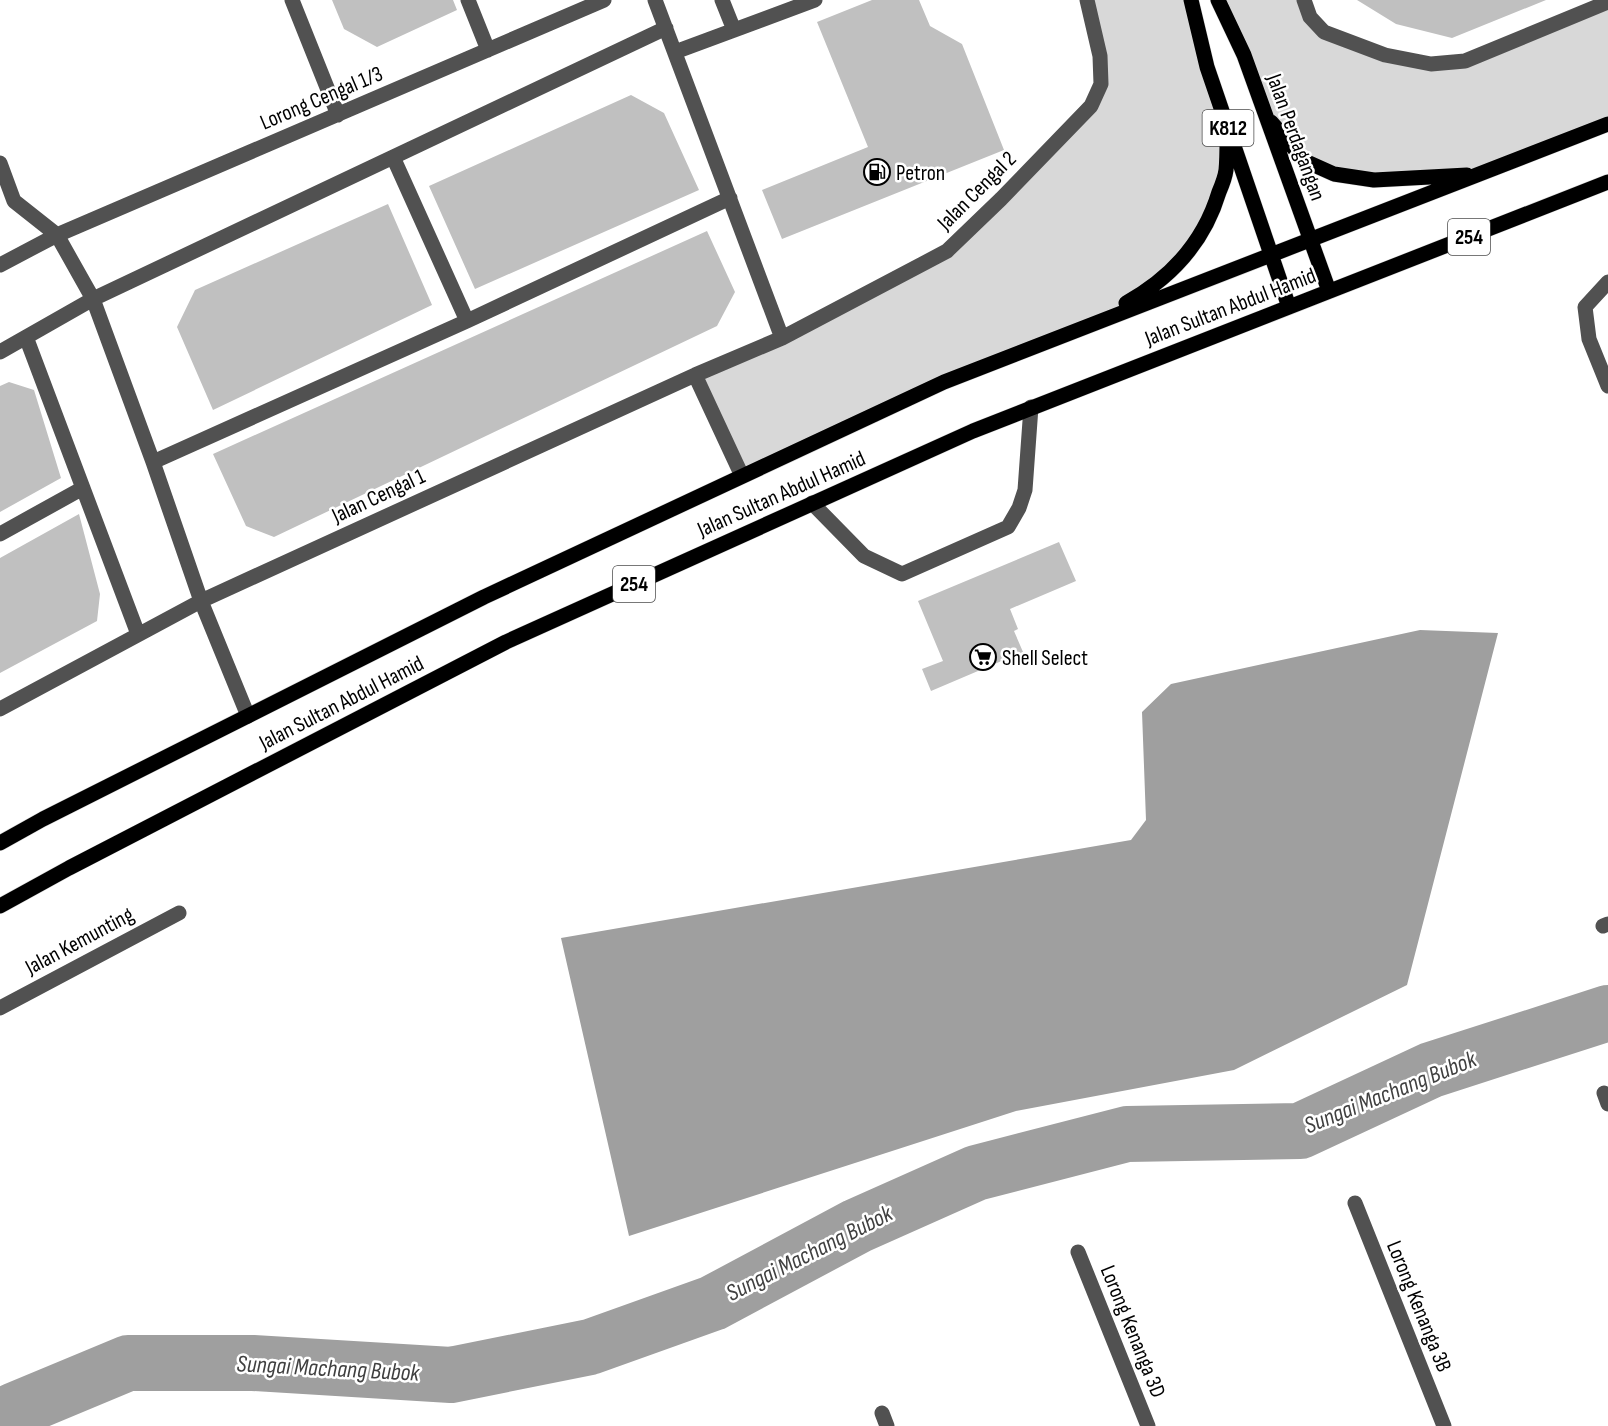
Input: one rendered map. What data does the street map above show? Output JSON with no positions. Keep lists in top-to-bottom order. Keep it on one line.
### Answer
{"streets":{"main road":["K812","Jalan Perdagangan","254","Jalan Sultan Abdul Hamid"],"street":["Lorong Cengal 1/3","Jalan Cengal 2","Jalan Cengal 1","Jalan Kemunting","Lorong Kenanga 3B","Lorong Kenanga 3D"]},"crossings":[["K812","Jalan Sultan Abdul Hamid"],["Jalan Perdagangan","Jalan Sultan Abdul Hamid"],["Jalan Cengal 2","Jalan Cengal 1"]],"water":["Sungai Machang Bubok"],"places":{"fuel station":["Petron"],"supermarket":["Shell Select"]}}
